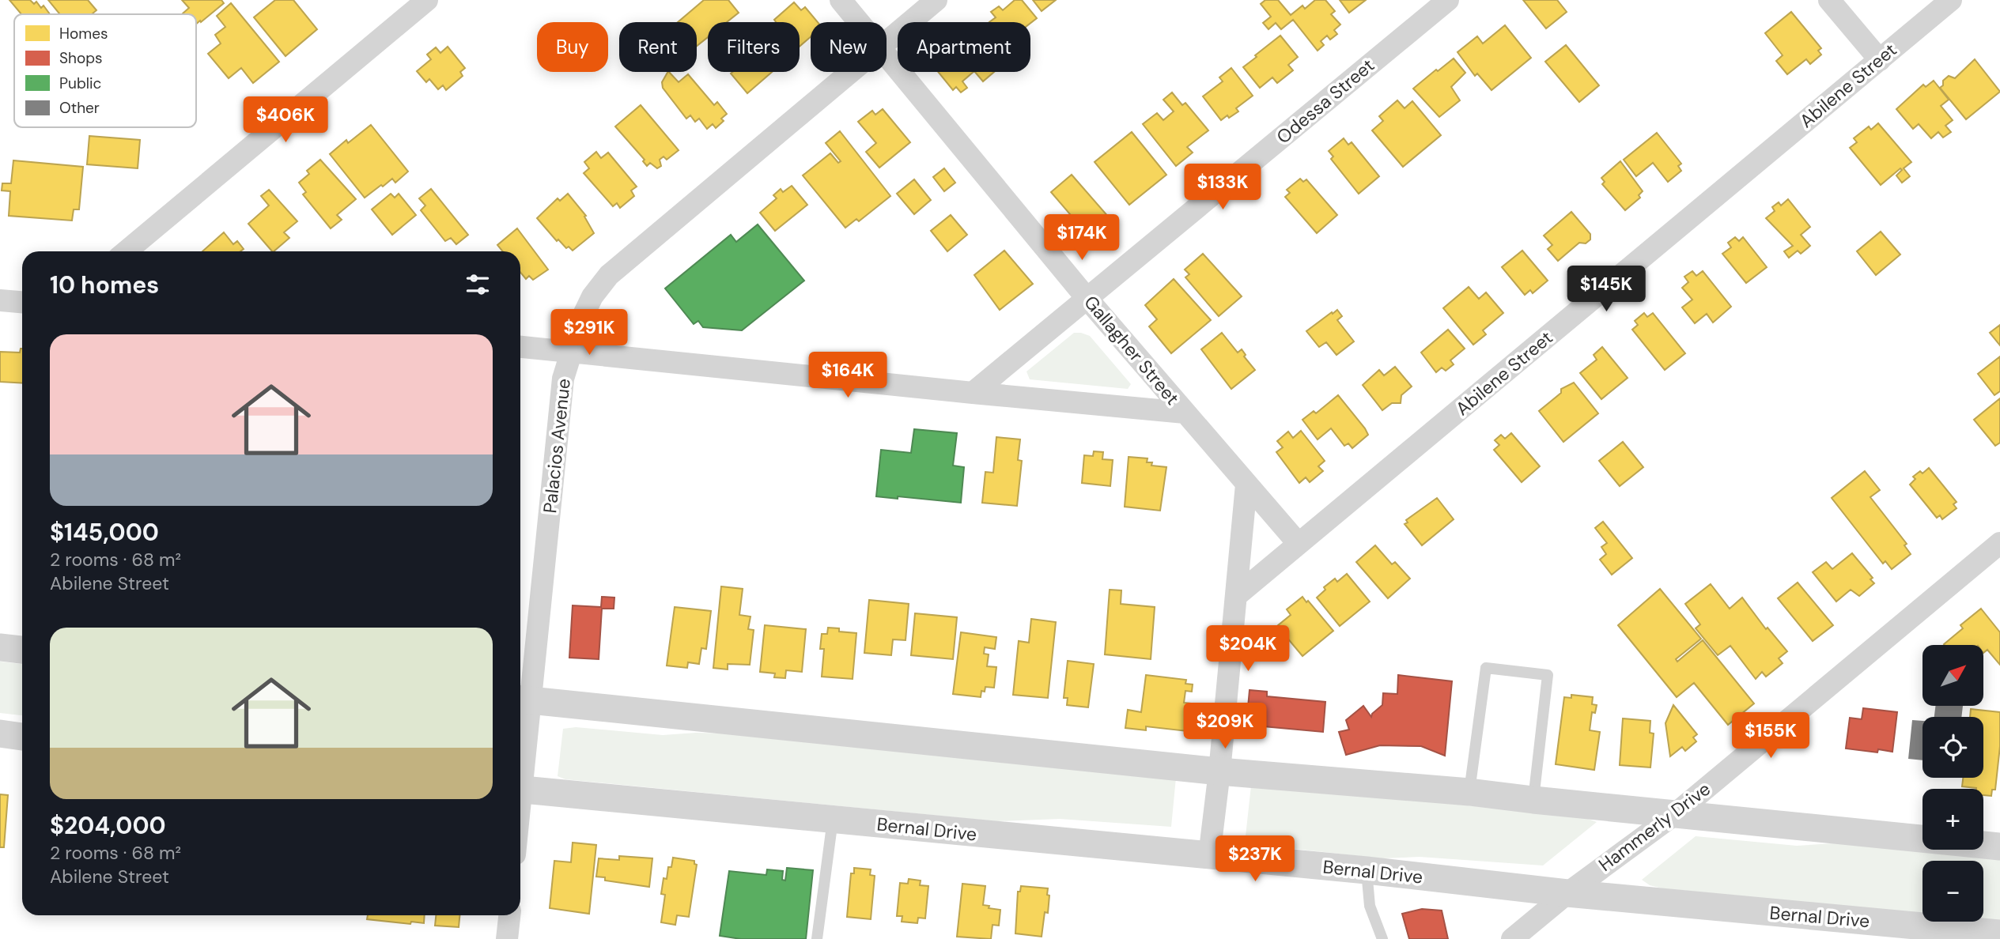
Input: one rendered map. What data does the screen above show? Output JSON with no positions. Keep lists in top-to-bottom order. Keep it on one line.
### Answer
{"streets":{"street":["Abilene Street","Odessa Street","Gallagher Street","Palacios Avenue","Hammerly Drive","Bernal Drive"]},"crossings":[["Abilene Street","Gallagher Street"],["Odessa Street","Gallagher Street"],["Hammerly Drive","Bernal Drive"]],"legend":["Homes","Shops","Public","Other"],"north":"top right","page":{"chip":["Buy","Rent","Filters","New","Apartment"],"price":["$406K","$133K","$174K","$145K","$291K","$164K","$204K","$209K","$155K","$237K"],"heading":"10 homes","list":[{"name":"$145,000","note":"2 rooms · 68 m² · Abilene Street"},{"name":"$204,000","note":"2 rooms · 68 m² · Abilene Street"}],"map_buttons":["+","−"]}}
